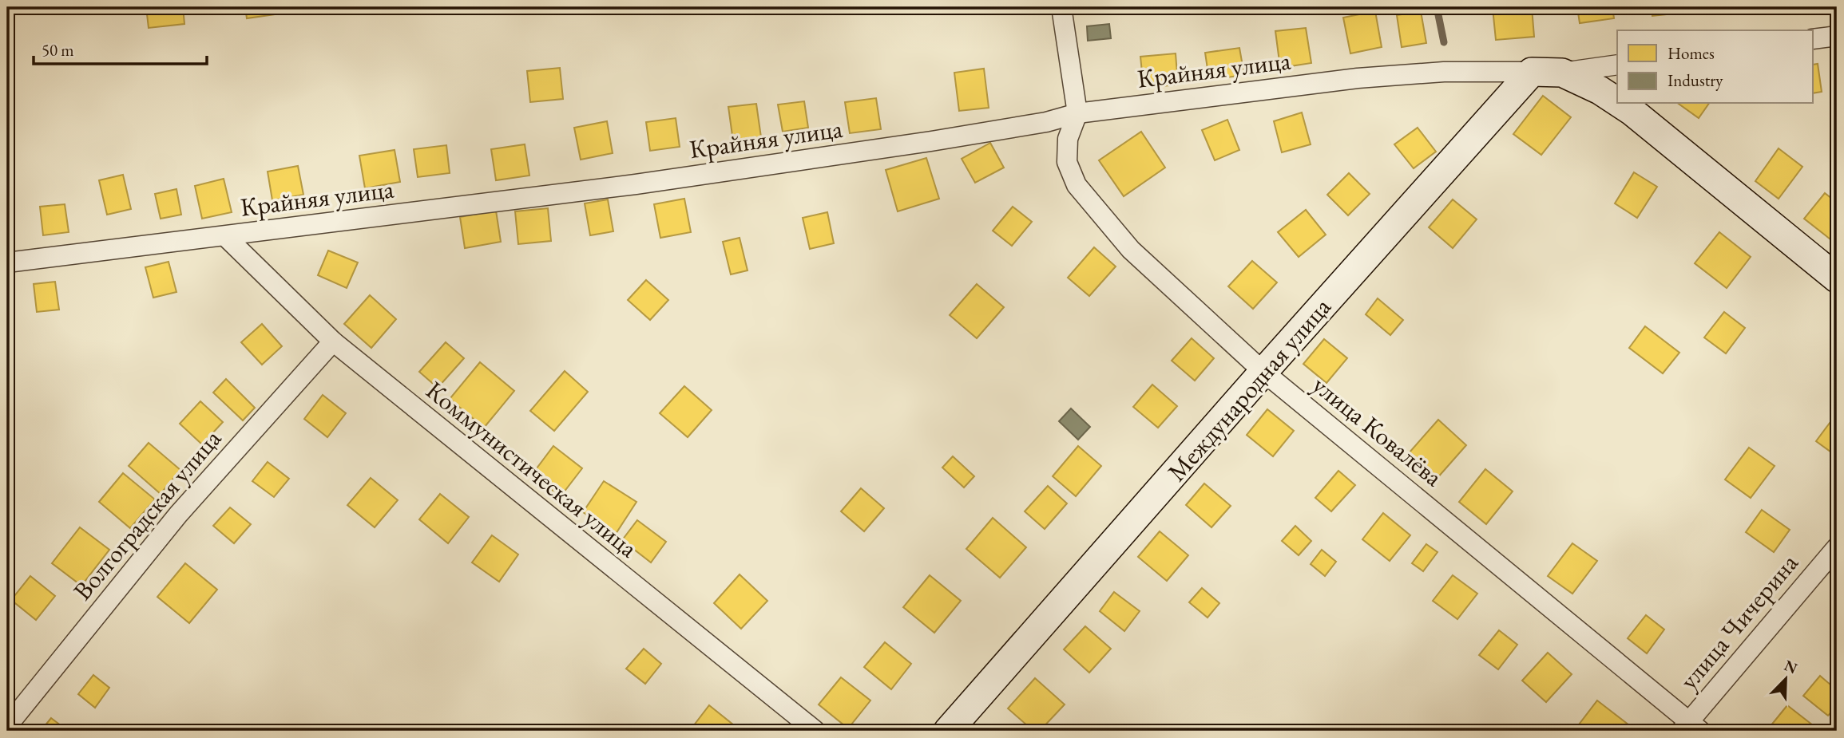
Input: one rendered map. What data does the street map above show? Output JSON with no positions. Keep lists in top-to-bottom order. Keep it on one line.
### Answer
{"streets":{"street":["Крайняя улица","Международная улица","улица Ковалёва","Коммунистическая улица","Волгоградская улица","улица Чичерина"]},"crossings":[["Крайняя улица","Международная улица"],["Крайняя улица","улица Ковалёва"],["Крайняя улица","Коммунистическая улица"],["Международная улица","улица Ковалёва"],["улица Ковалёва","улица Чичерина"],["Коммунистическая улица","Волгоградская улица"]],"legend":["Homes","Industry"],"scale_bar":"50 m","north":"top right"}
